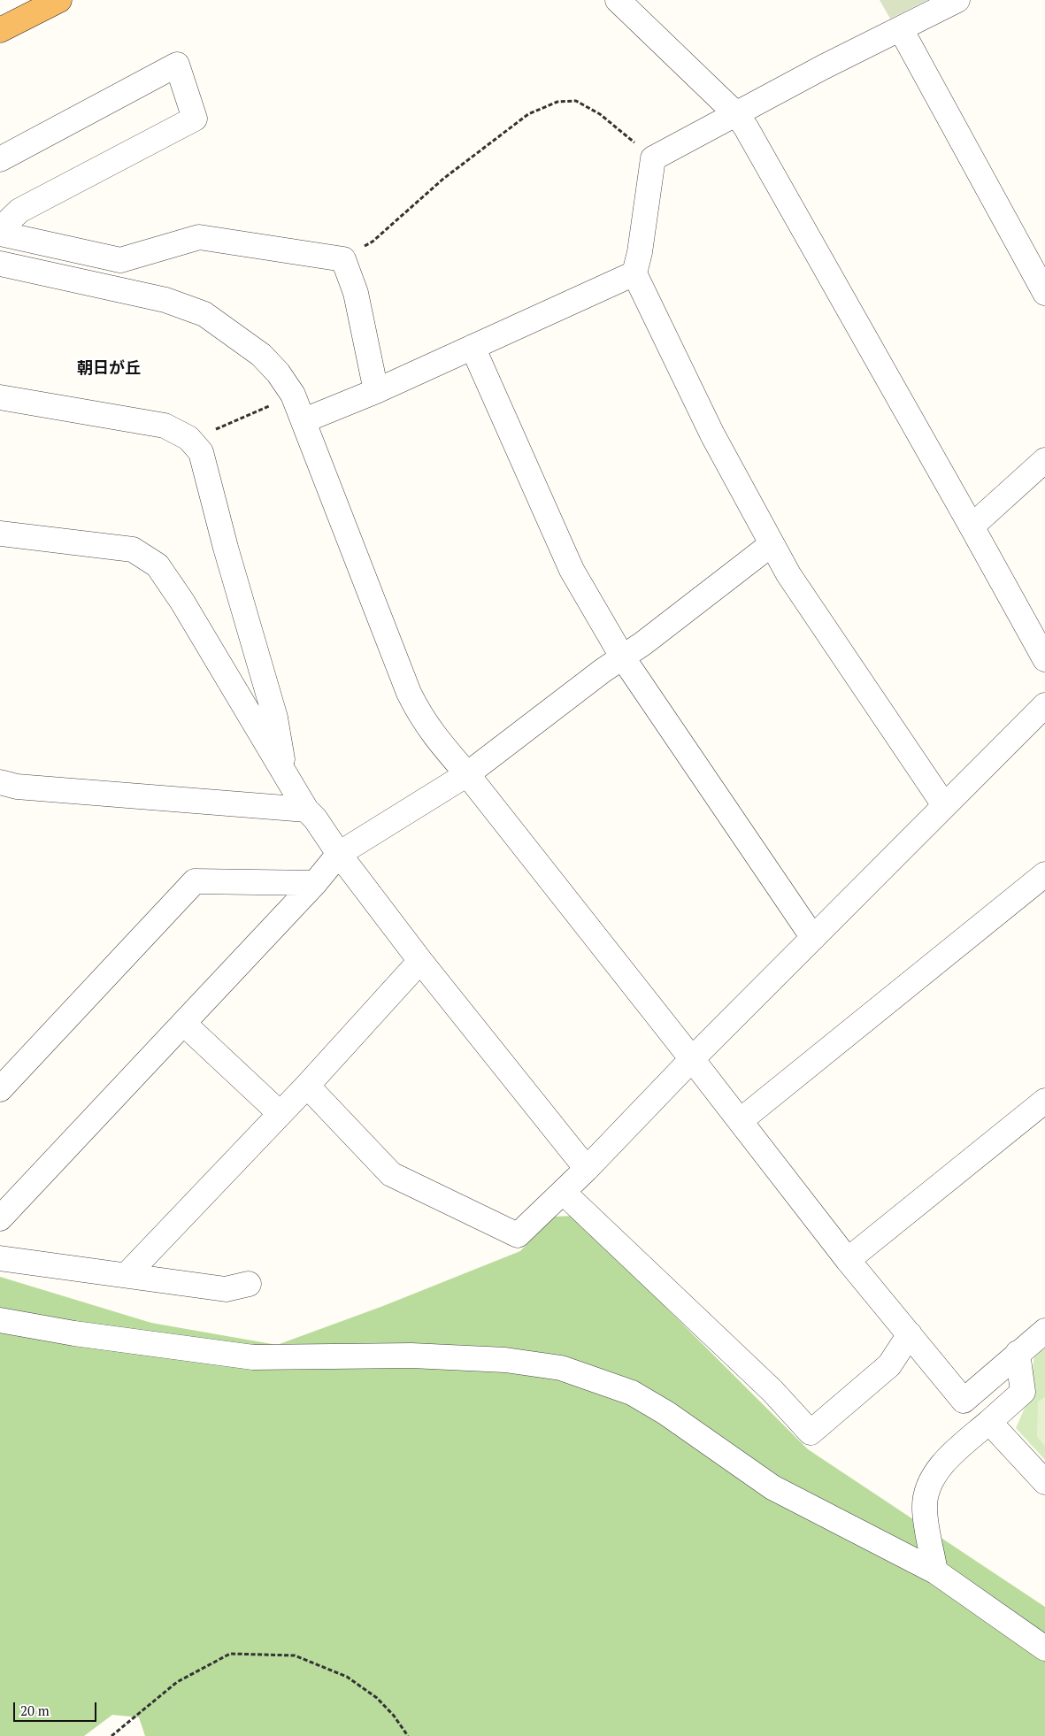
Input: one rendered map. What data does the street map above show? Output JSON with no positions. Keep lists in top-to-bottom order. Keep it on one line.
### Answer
{"districts":["朝日が丘"],"scale_bar":"20 m"}
